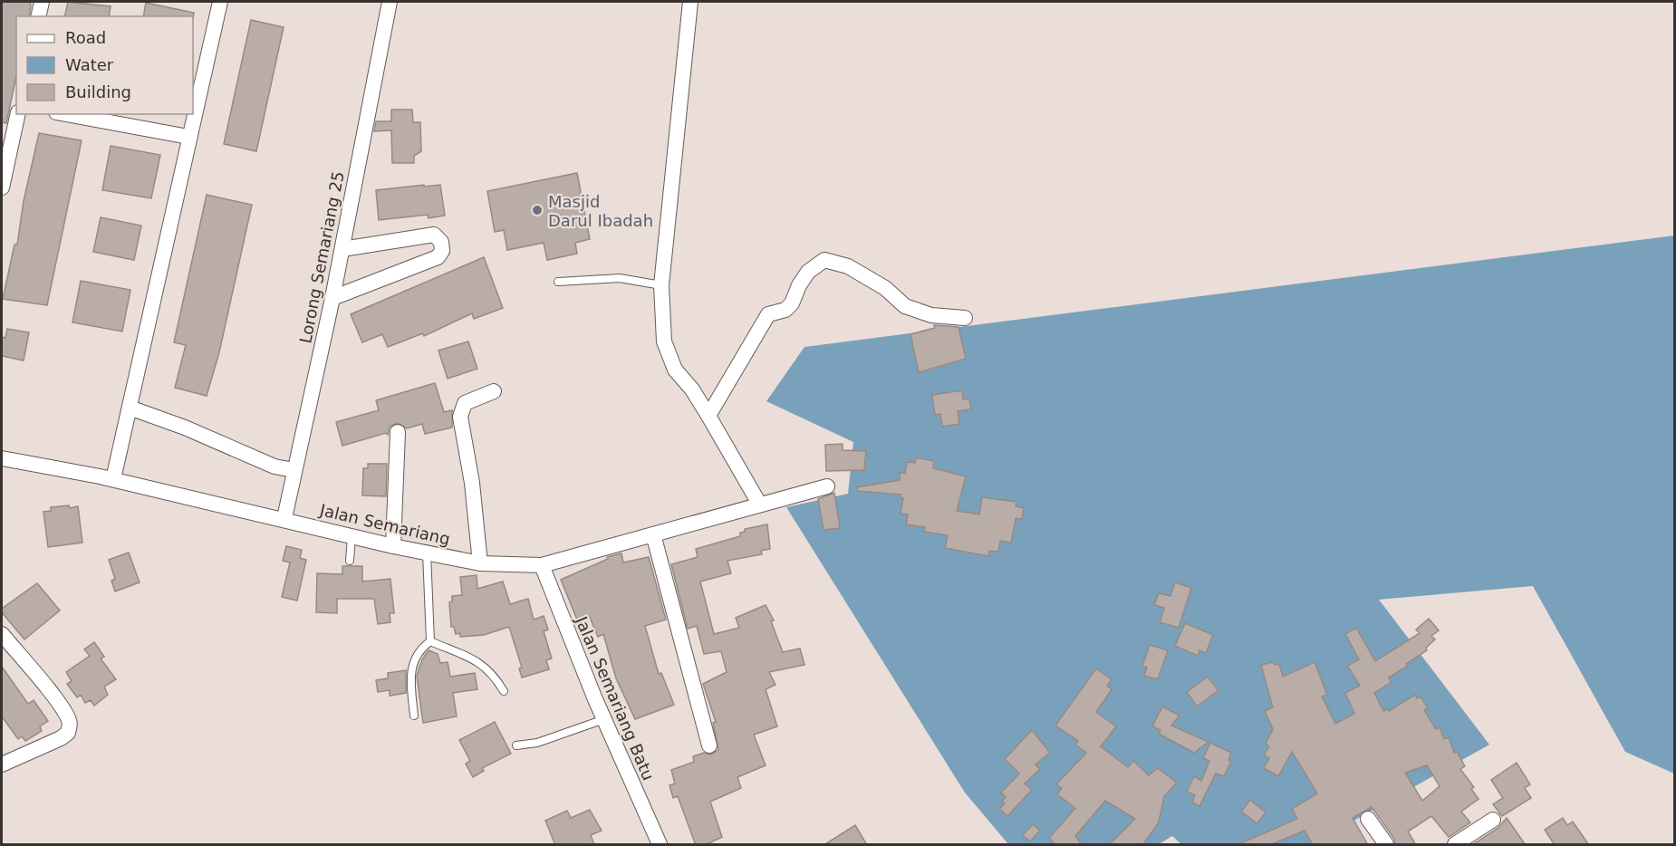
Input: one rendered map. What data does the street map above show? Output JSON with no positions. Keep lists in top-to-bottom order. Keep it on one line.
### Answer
{"streets":{"street":["Lorong Semariang 25","Jalan Semariang","Jalan Semariang Batu"]},"crossings":[["Lorong Semariang 25","Jalan Semariang"],["Jalan Semariang","Jalan Semariang Batu"]],"places":["Masjid Darul Ibadah"],"legend":["Road","Water","Building"]}
